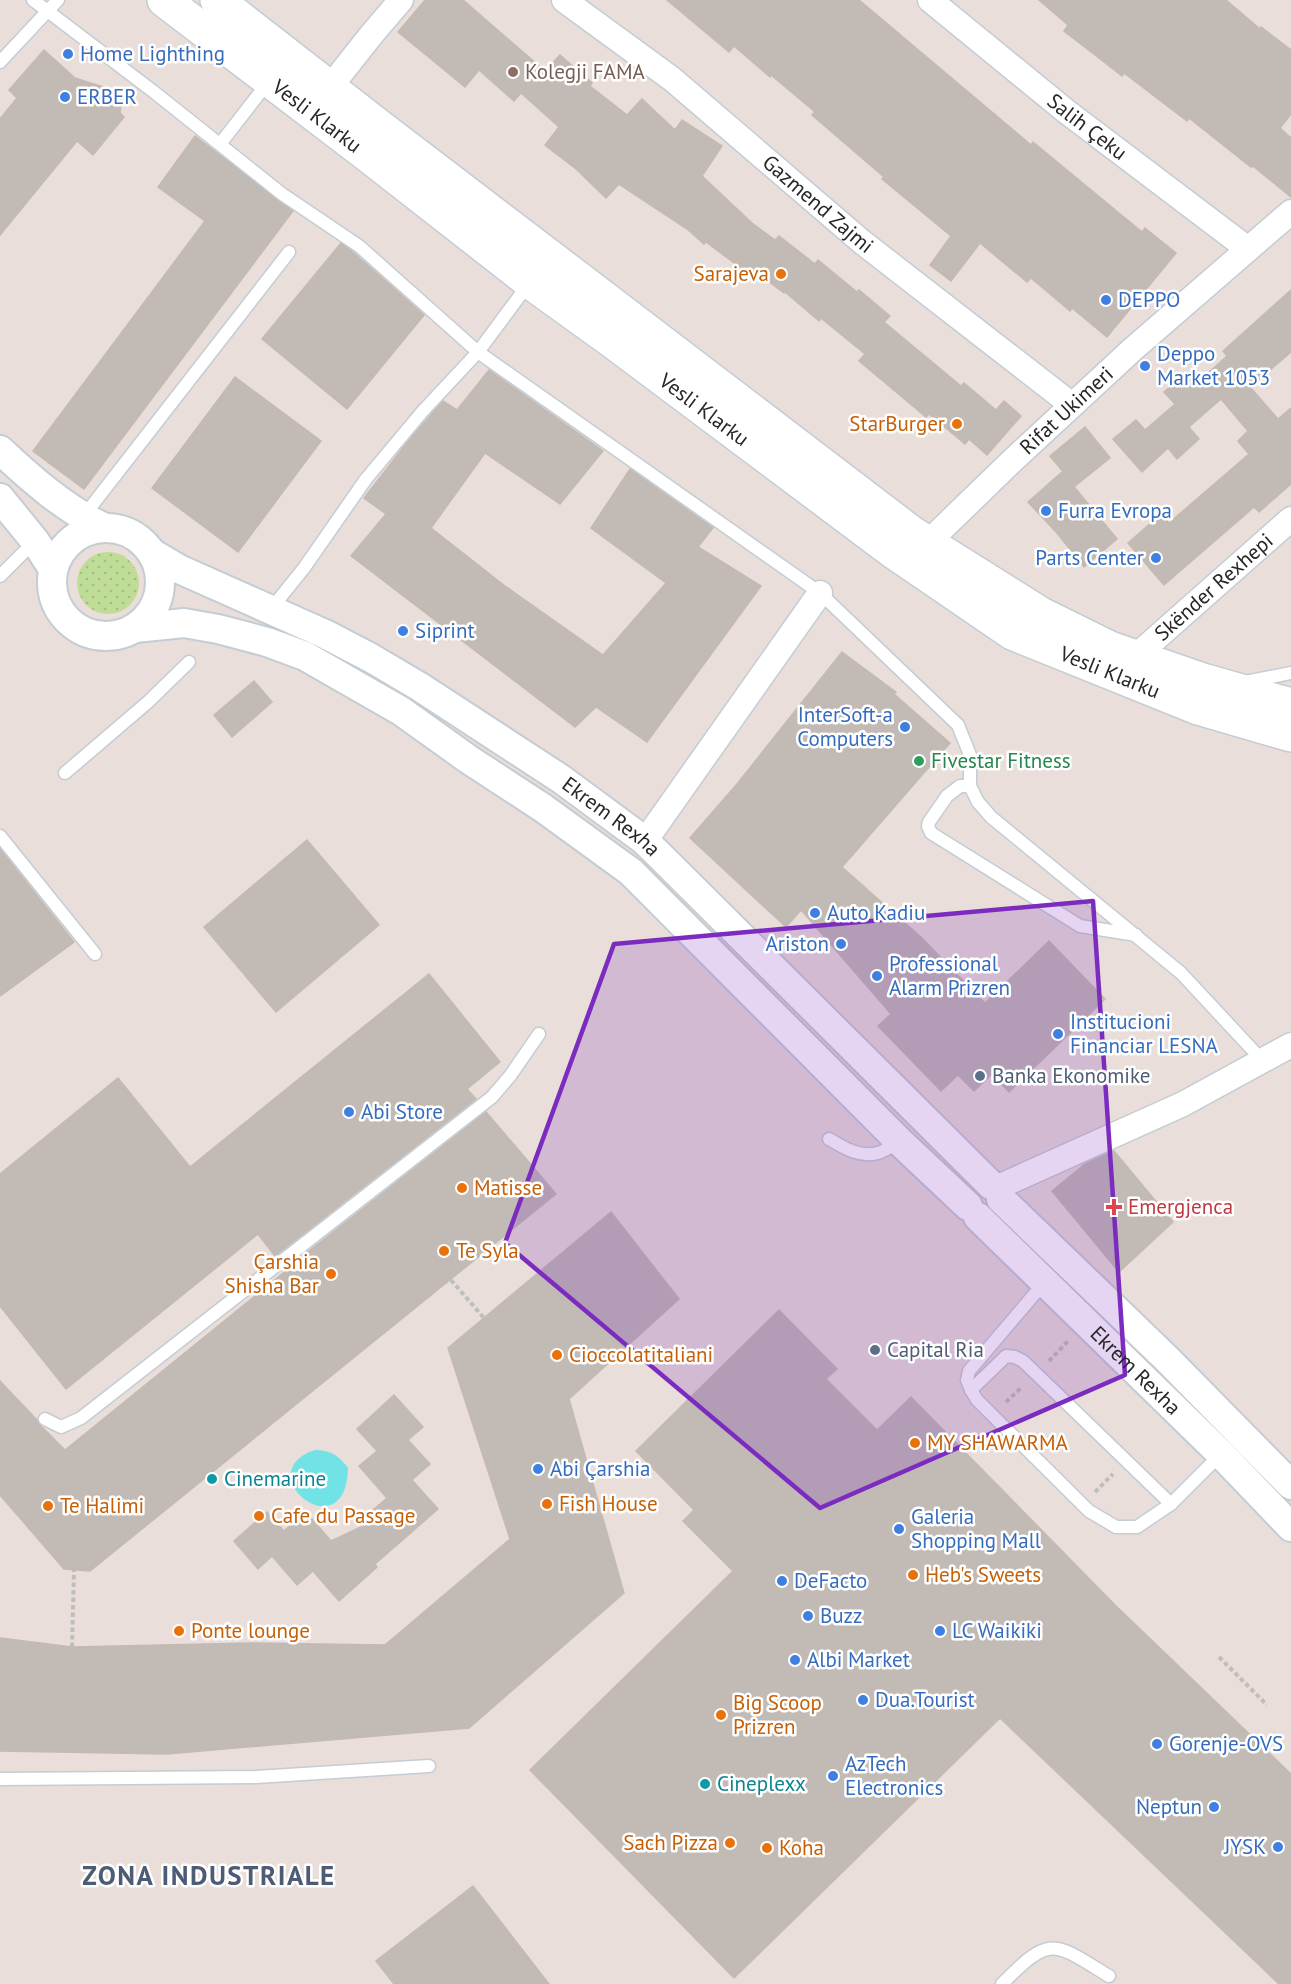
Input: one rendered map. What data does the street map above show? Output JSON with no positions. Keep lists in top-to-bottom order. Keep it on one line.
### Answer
{"streets":{"main road":["Vesli Klarku"],"street":["Salih Çeku","Gazmend Zajmi","Rifat Ukimeri","Skënder Rexhepi","Ekrem Rexha"]},"crossings":[["Vesli Klarku","Rifat Ukimeri"],["Vesli Klarku","Skënder Rexhepi"],["Salih Çeku","Rifat Ukimeri"],["Gazmend Zajmi","Rifat Ukimeri"]],"districts":["ZONA INDUSTRIALE"],"places":{"other":["Home Lighthing","Kolegji FAMA","ERBER","Sarajeva","DEPPO","Deppo Market 1053","StarBurger","Furra Evropa","Parts Center","Siprint","InterSoft-a Computers","Fivestar Fitness","Auto Kadiu","Ariston","Professional Alarm Prizren","Institucioni Financiar LESNA","Banka Ekonomike","Abi Store","Matisse","Te Syla","Çarshia Shisha Bar","Capital Ria","Cioccolatitaliani","MY SHAWARMA","Abi Çarshia","Cinemarine","Fish House","Te Halimi","Cafe du Passage","Galeria Shopping Mall","Heb's Sweets","DeFacto","Buzz","Ponte lounge","LC Waikiki","Albi Market","Dua.Tourist","Big Scoop Prizren","Gorenje-OVS","AzTech Electronics","Cineplexx","Neptun","Sach Pizza","JYSK","Koha"],"health":["Emergjenca"]}}
